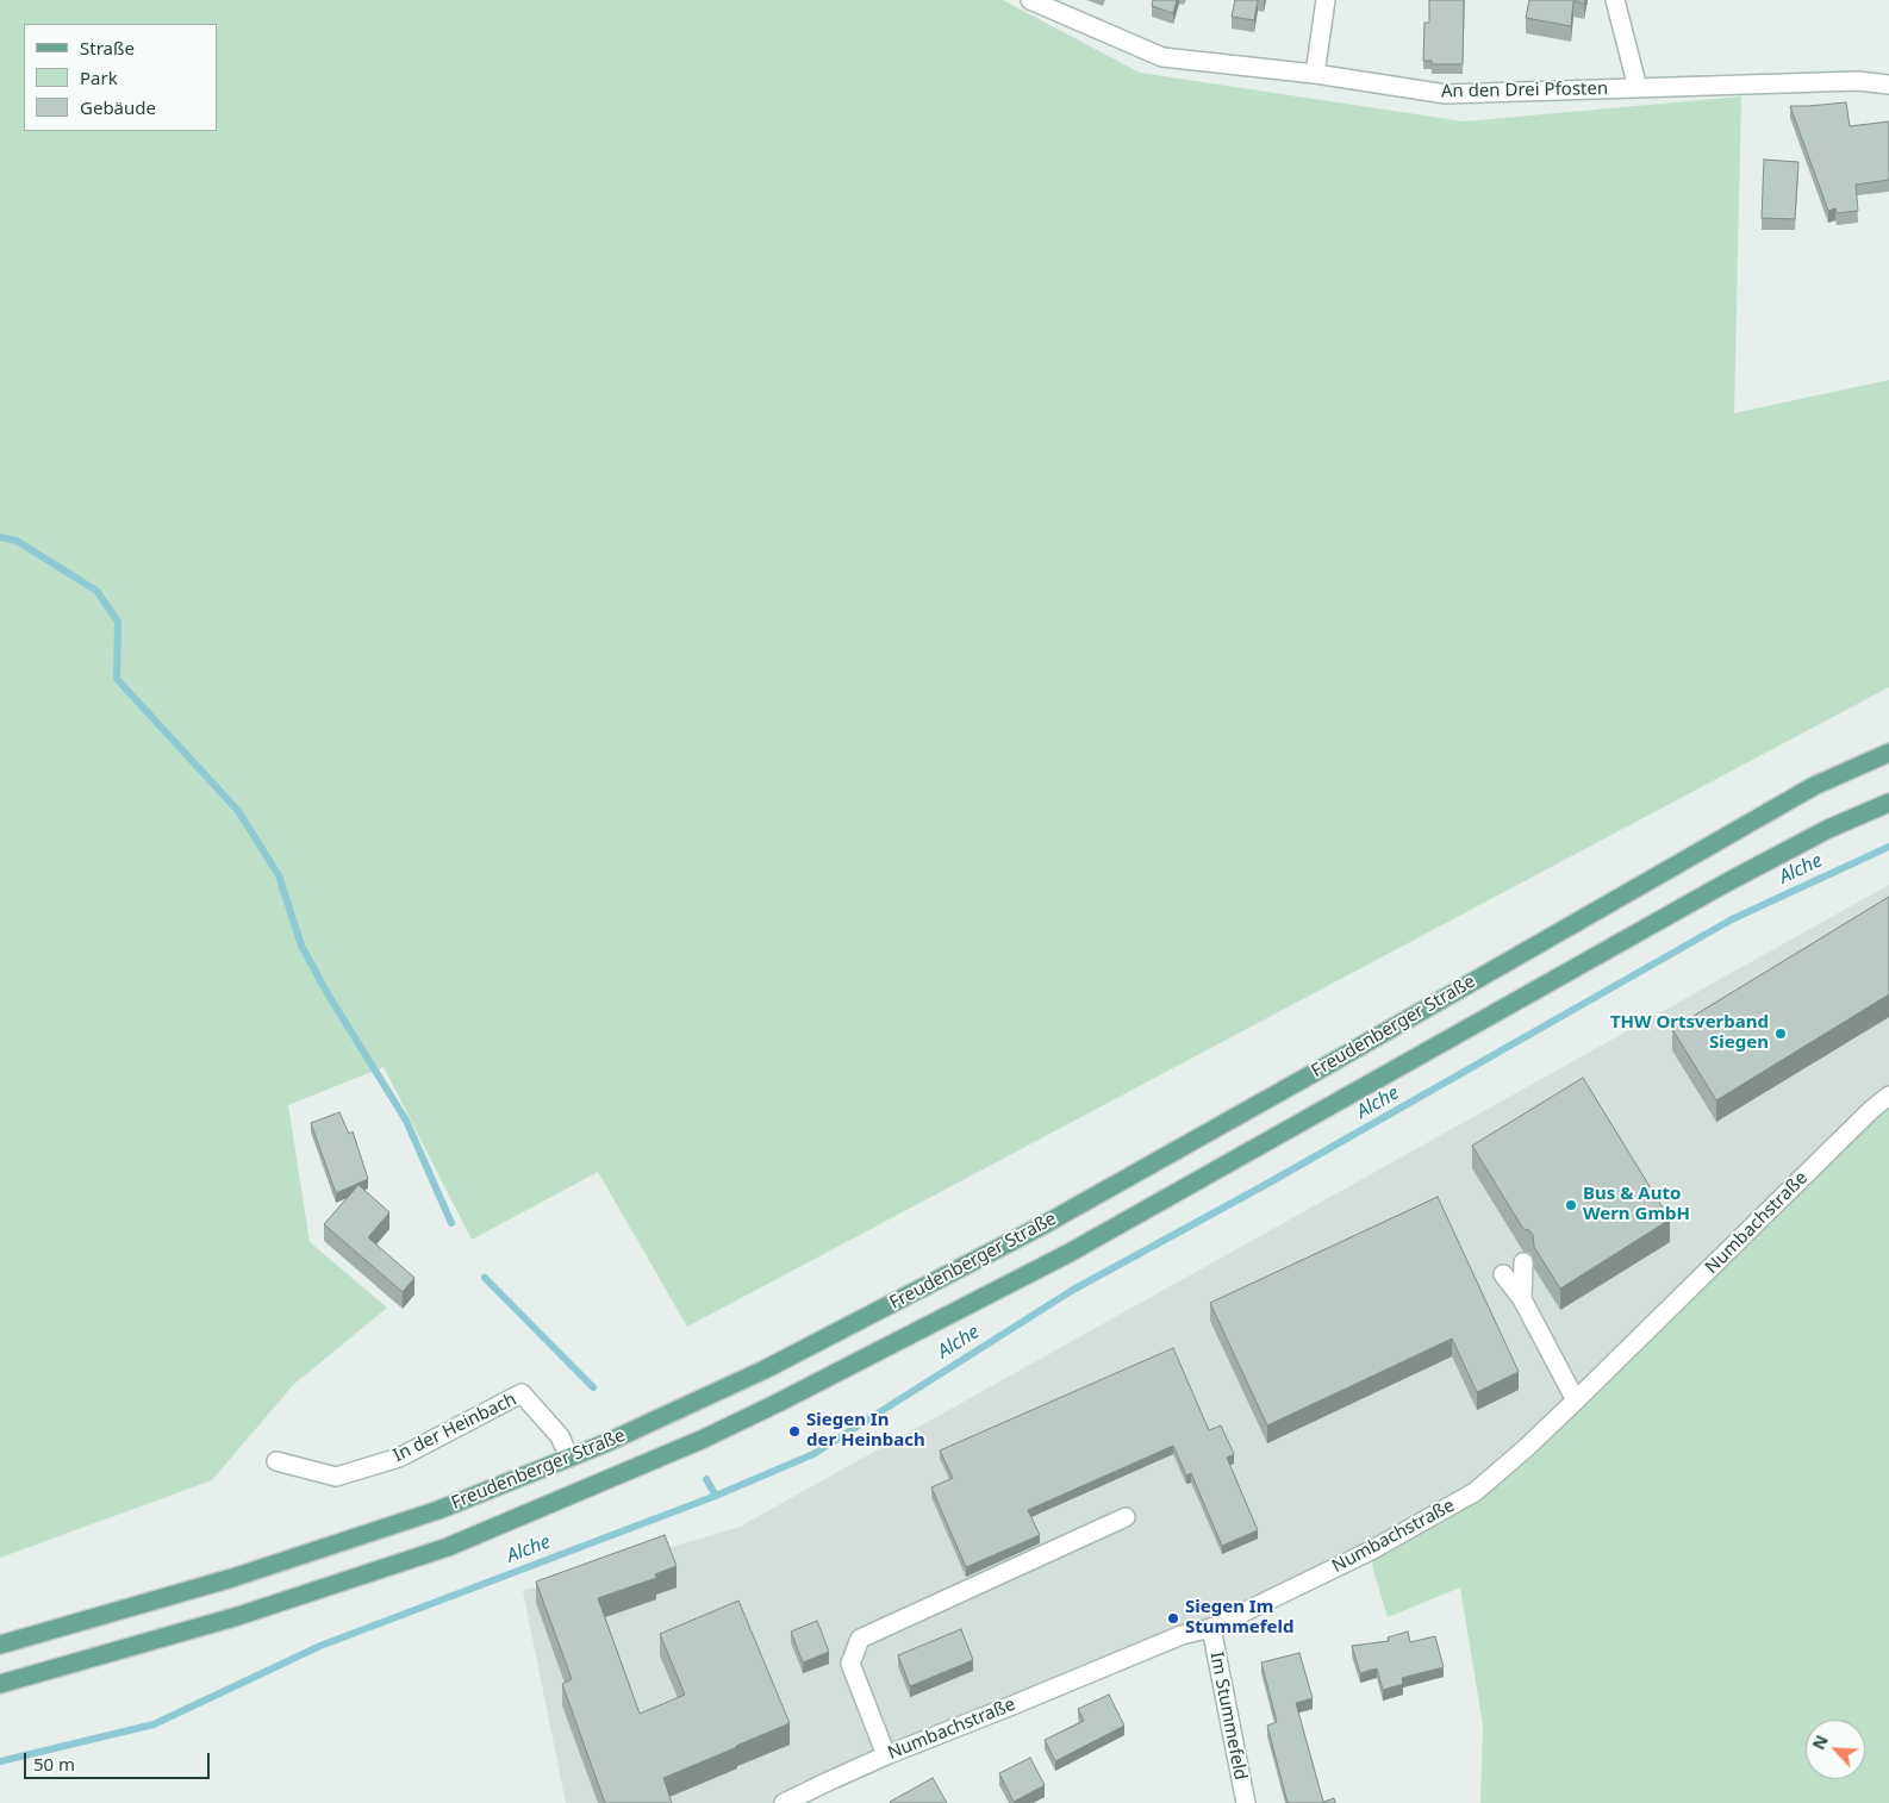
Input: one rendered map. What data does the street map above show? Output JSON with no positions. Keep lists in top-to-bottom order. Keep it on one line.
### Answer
{"streets":{"main road":["Freudenberger Straße"],"street":["An den Drei Pfosten","Numbachstraße","In der Heinbach","Im Stummefeld"]},"crossings":[["Freudenberger Straße","In der Heinbach"],["Numbachstraße","Im Stummefeld"]],"water":["Alche"],"places":["THW Ortsverband Siegen","Bus & Auto Wern GmbH","Siegen In der Heinbach","Siegen Im Stummefeld"],"legend":["Straße","Park","Gebäude"],"scale_bar":"50 m","north":"top left"}
